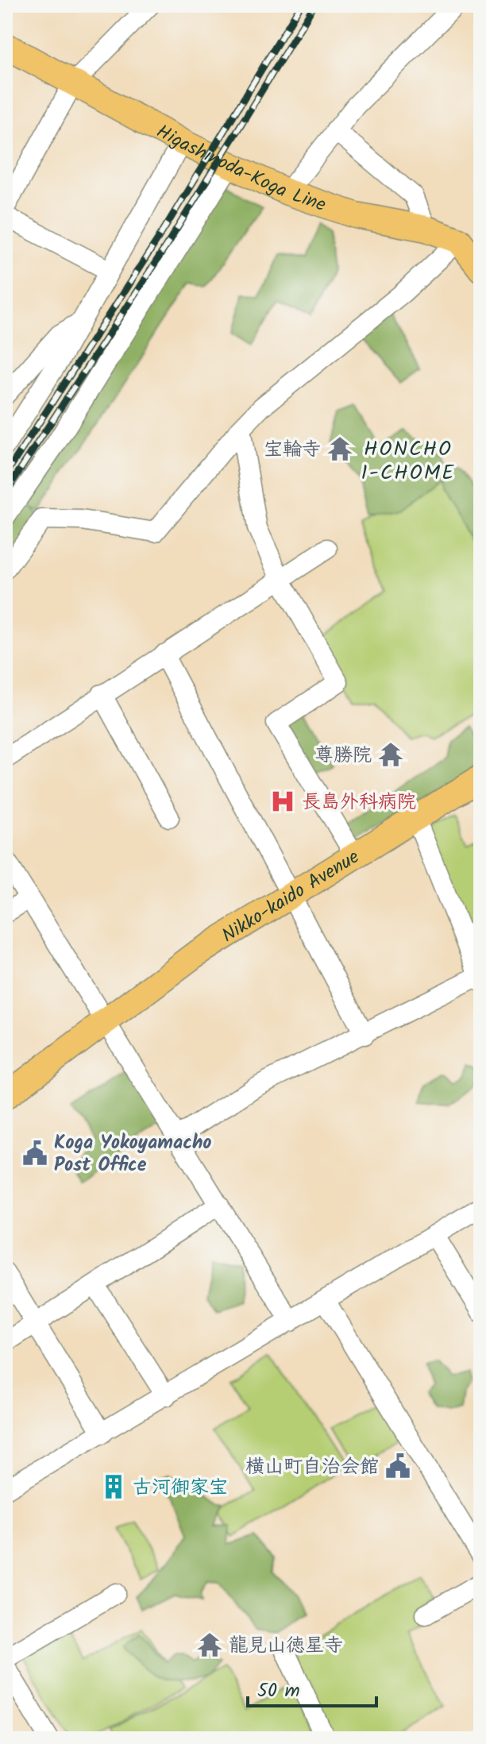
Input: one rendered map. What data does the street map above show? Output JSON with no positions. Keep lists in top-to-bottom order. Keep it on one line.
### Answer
{"streets":{"main road":["Higashinoda-Koga Line","Nikko-kaido Avenue"]},"districts":["HONCHO 1-CHOME"],"places":{"temple":["宝輪寺","尊勝院","龍見山徳星寺"],"hospital":["長島外科病院"],"public building":["Koga Yokoyamacho Post Office","横山町自治会館"],"building":["古河御家宝"]},"scale_bar":"50 m"}
